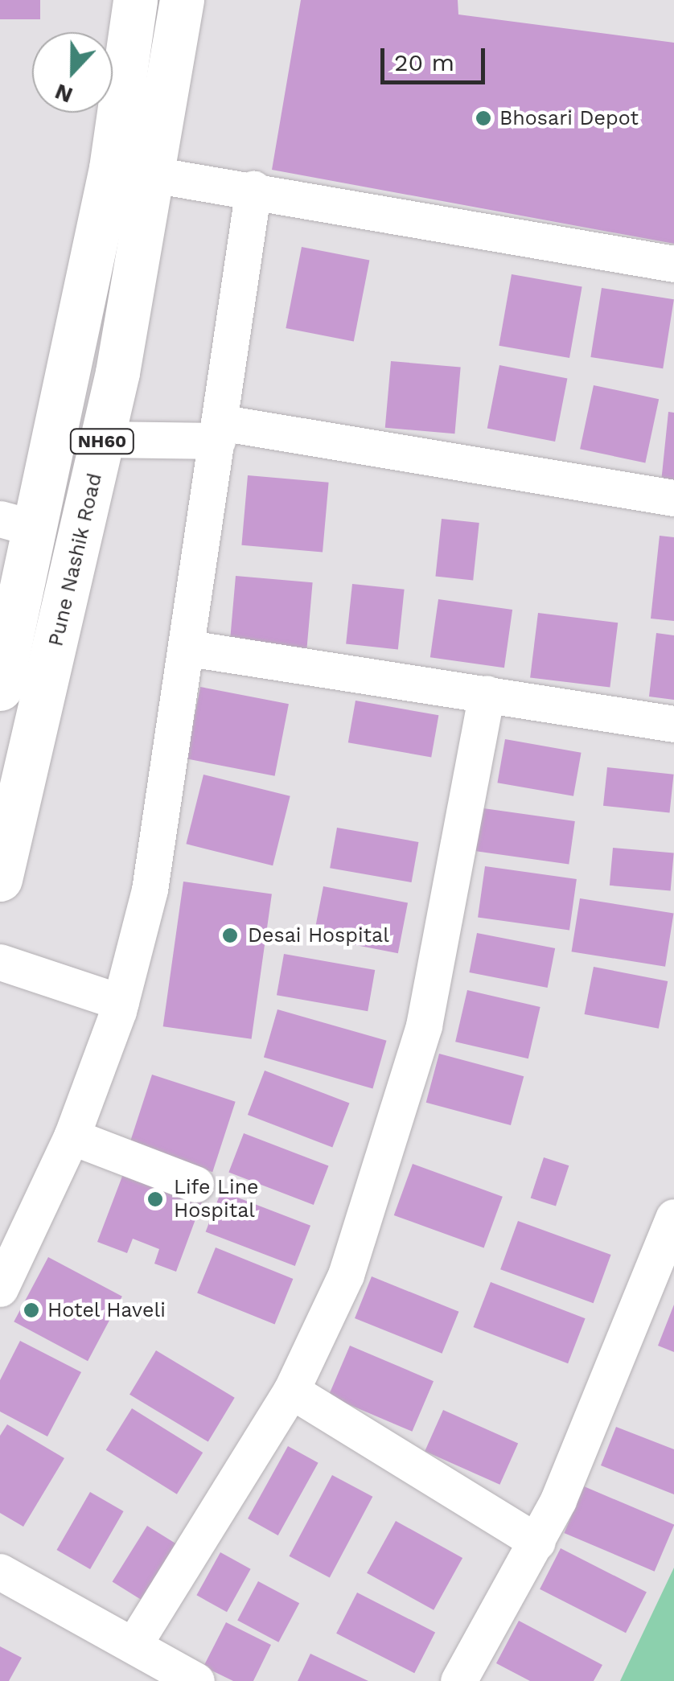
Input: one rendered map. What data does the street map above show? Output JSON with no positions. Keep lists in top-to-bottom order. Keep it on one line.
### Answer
{"streets":{"highway":["NH60","Pune Nashik Road"]},"places":["Bhosari Depot","Desai Hospital","Life Line Hospital","Hotel Haveli"],"scale_bar":"20 m","north":"bottom"}
